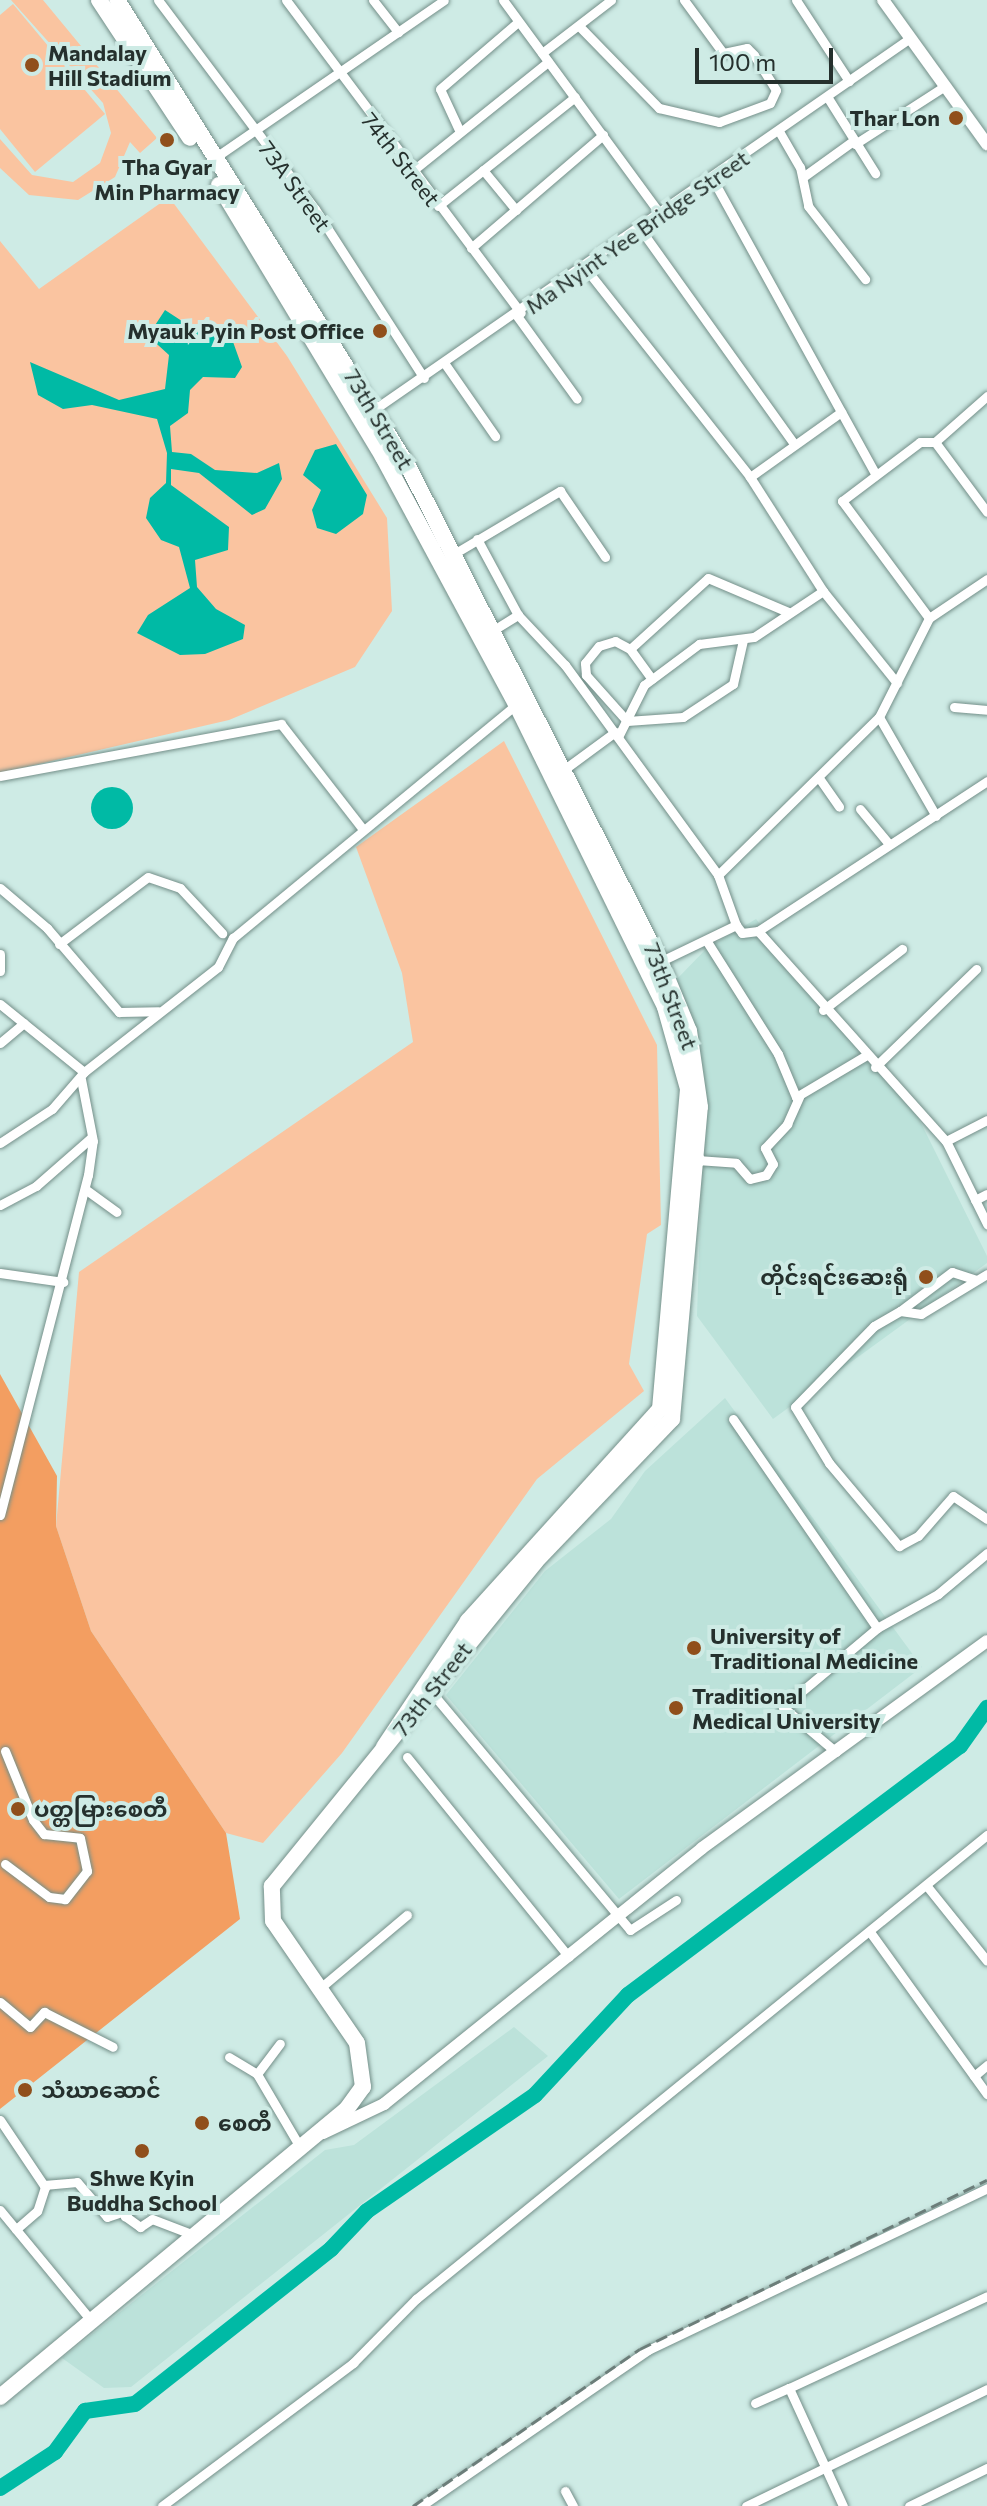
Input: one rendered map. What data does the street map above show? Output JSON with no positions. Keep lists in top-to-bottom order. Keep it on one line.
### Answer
{"streets":{"main road":["73th Street"],"street":["74th Street","73A Street","Ma Nyint Yee Bridge Street"]},"crossings":[["74th Street","Ma Nyint Yee Bridge Street"],["73A Street","Ma Nyint Yee Bridge Street"],["Ma Nyint Yee Bridge Street","73th Street"]],"places":["Mandalay Hill Stadium","Thar Lon","Tha Gyar Min Pharmacy","Myauk Pyin Post Office","တိုင်းရင်းဆေးရုံ","University of Traditional Medicine","Traditional Medical University","ပတ္တမြားစေတီ","သံဃာဆောင်","စေတီ","Shwe Kyin Buddha School"],"scale_bar":"100 m"}
